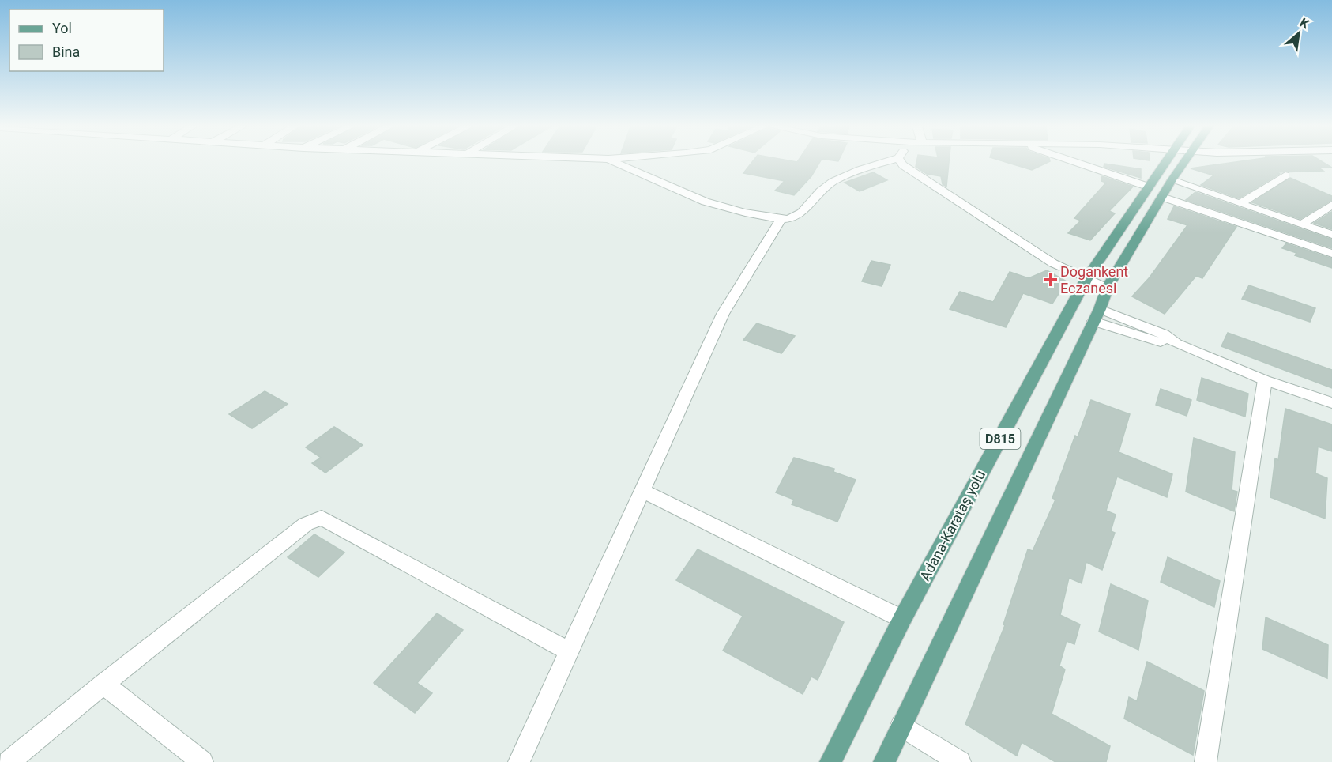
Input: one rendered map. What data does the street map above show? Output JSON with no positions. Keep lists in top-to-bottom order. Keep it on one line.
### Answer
{"streets":{"main road":["D815","Adana-Karataş yolu"]},"places":{"health":["Dogankent Eczanesi"]},"legend":["Yol","Bina"],"north":"top right"}
